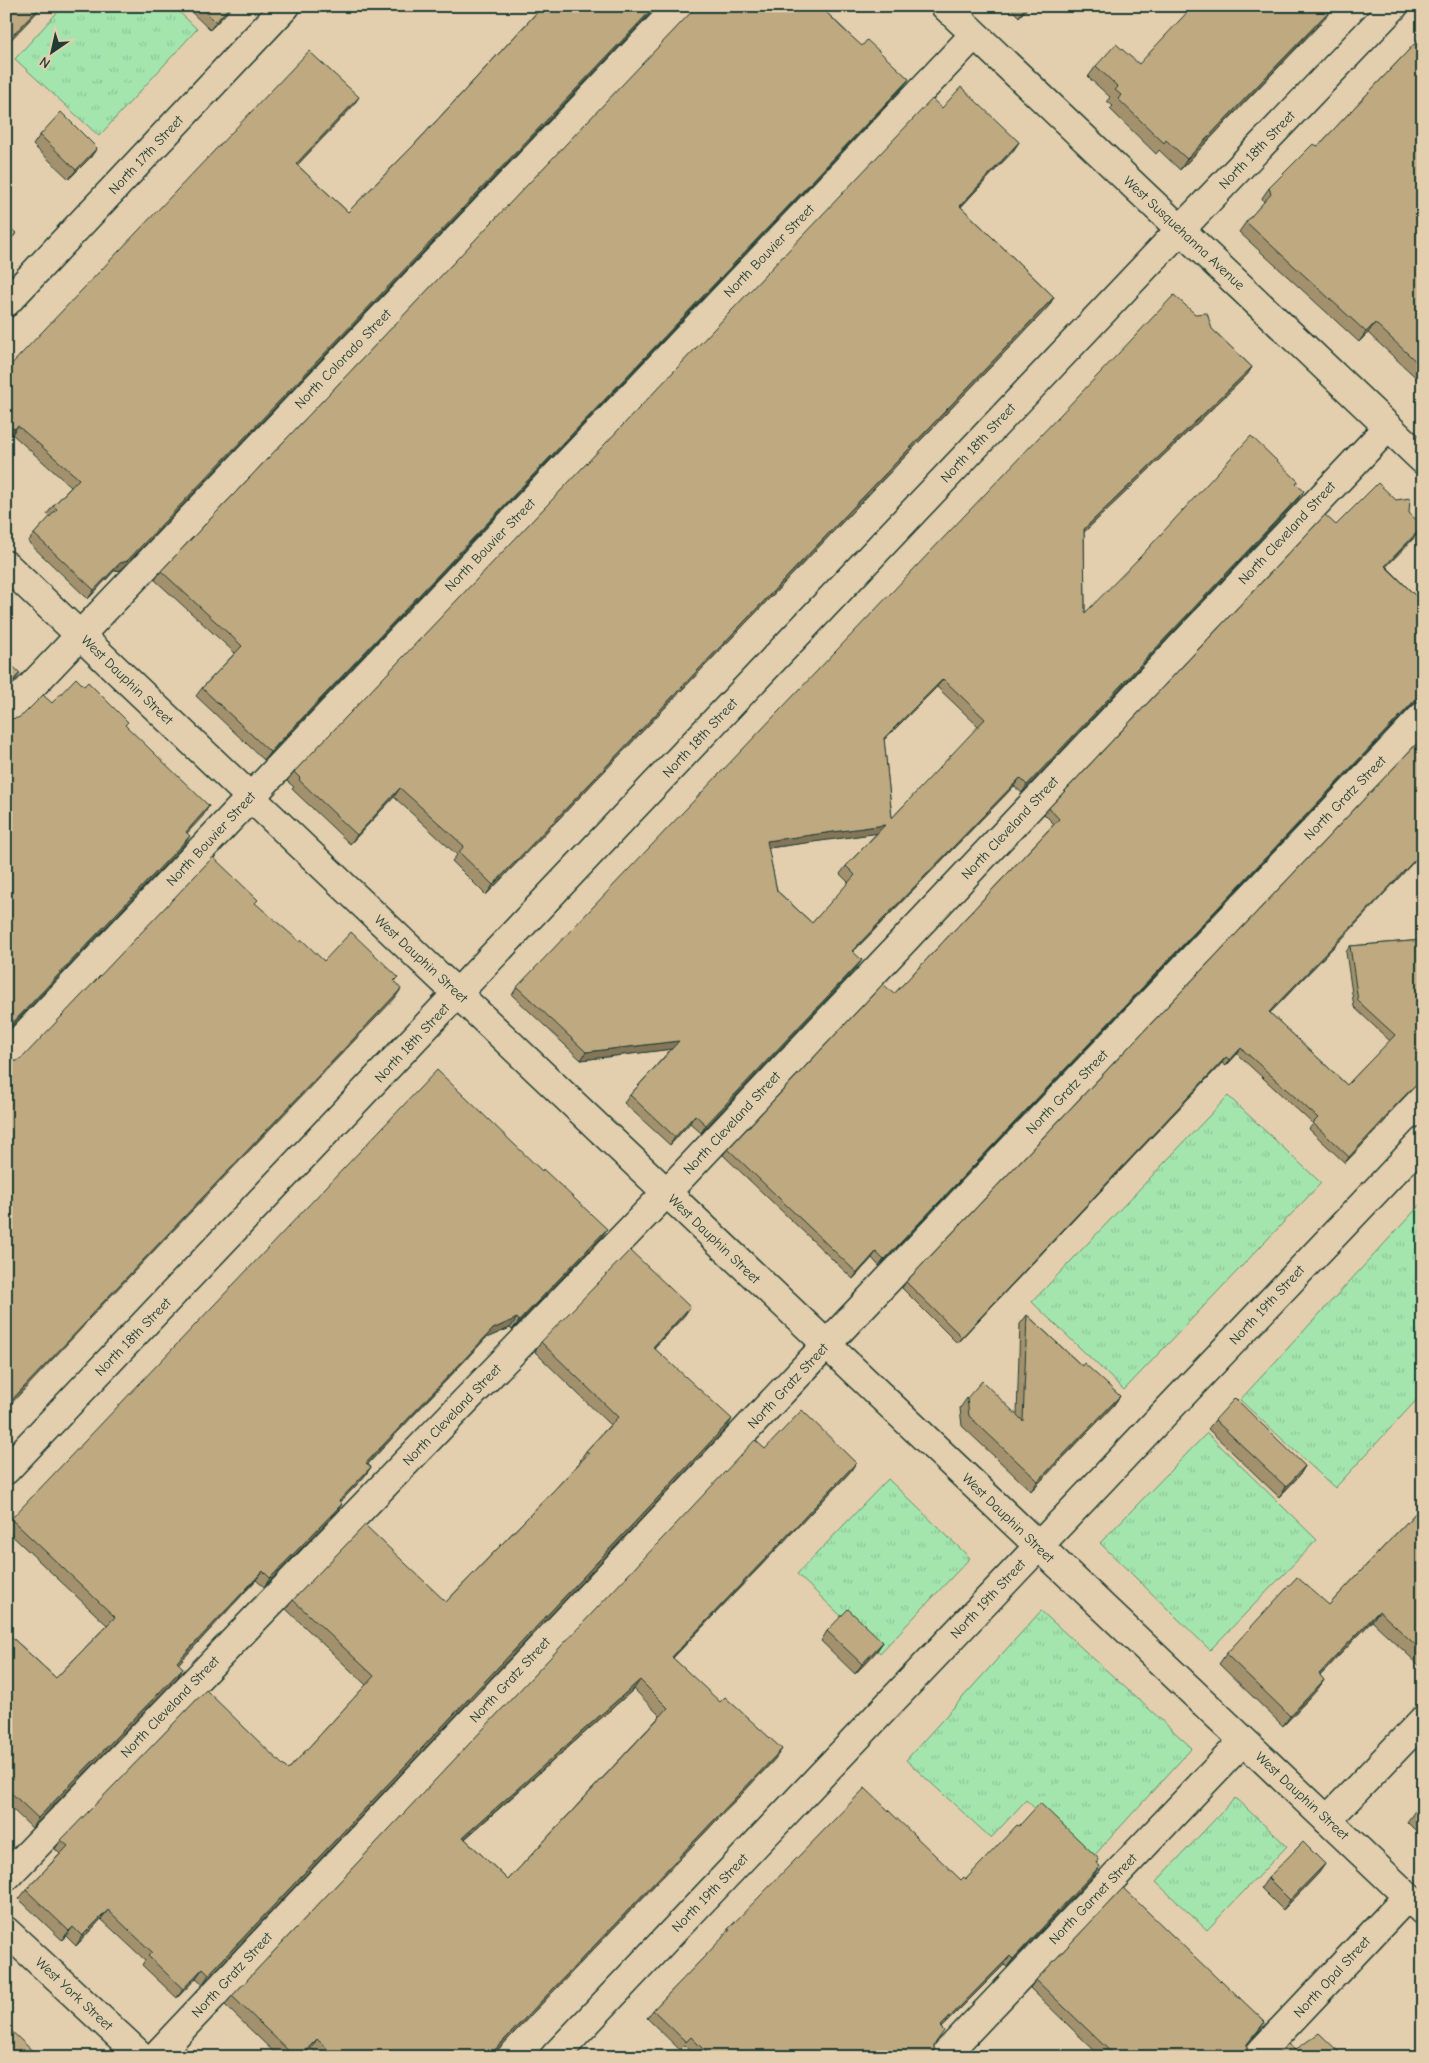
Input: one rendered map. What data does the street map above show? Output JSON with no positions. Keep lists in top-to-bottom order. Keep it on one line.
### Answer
{"streets":{"street":["North 18th Street","North 17th Street","West Susquehanna Avenue","North Bouvier Street","North Colorado Street","North Cleveland Street","West Dauphin Street","North Gratz Street","North 19th Street","North Garnet Street","North Opal Street","West York Street"]},"crossings":[["North 18th Street","West Susquehanna Avenue"],["North 18th Street","West Dauphin Street"],["West Susquehanna Avenue","North Bouvier Street"],["West Susquehanna Avenue","North Cleveland Street"],["North Bouvier Street","West Dauphin Street"],["North Colorado Street","West Dauphin Street"],["North Cleveland Street","West Dauphin Street"],["West Dauphin Street","North Gratz Street"],["West Dauphin Street","North 19th Street"],["West Dauphin Street","North Garnet Street"],["West Dauphin Street","North Opal Street"]],"north":"bottom left"}
